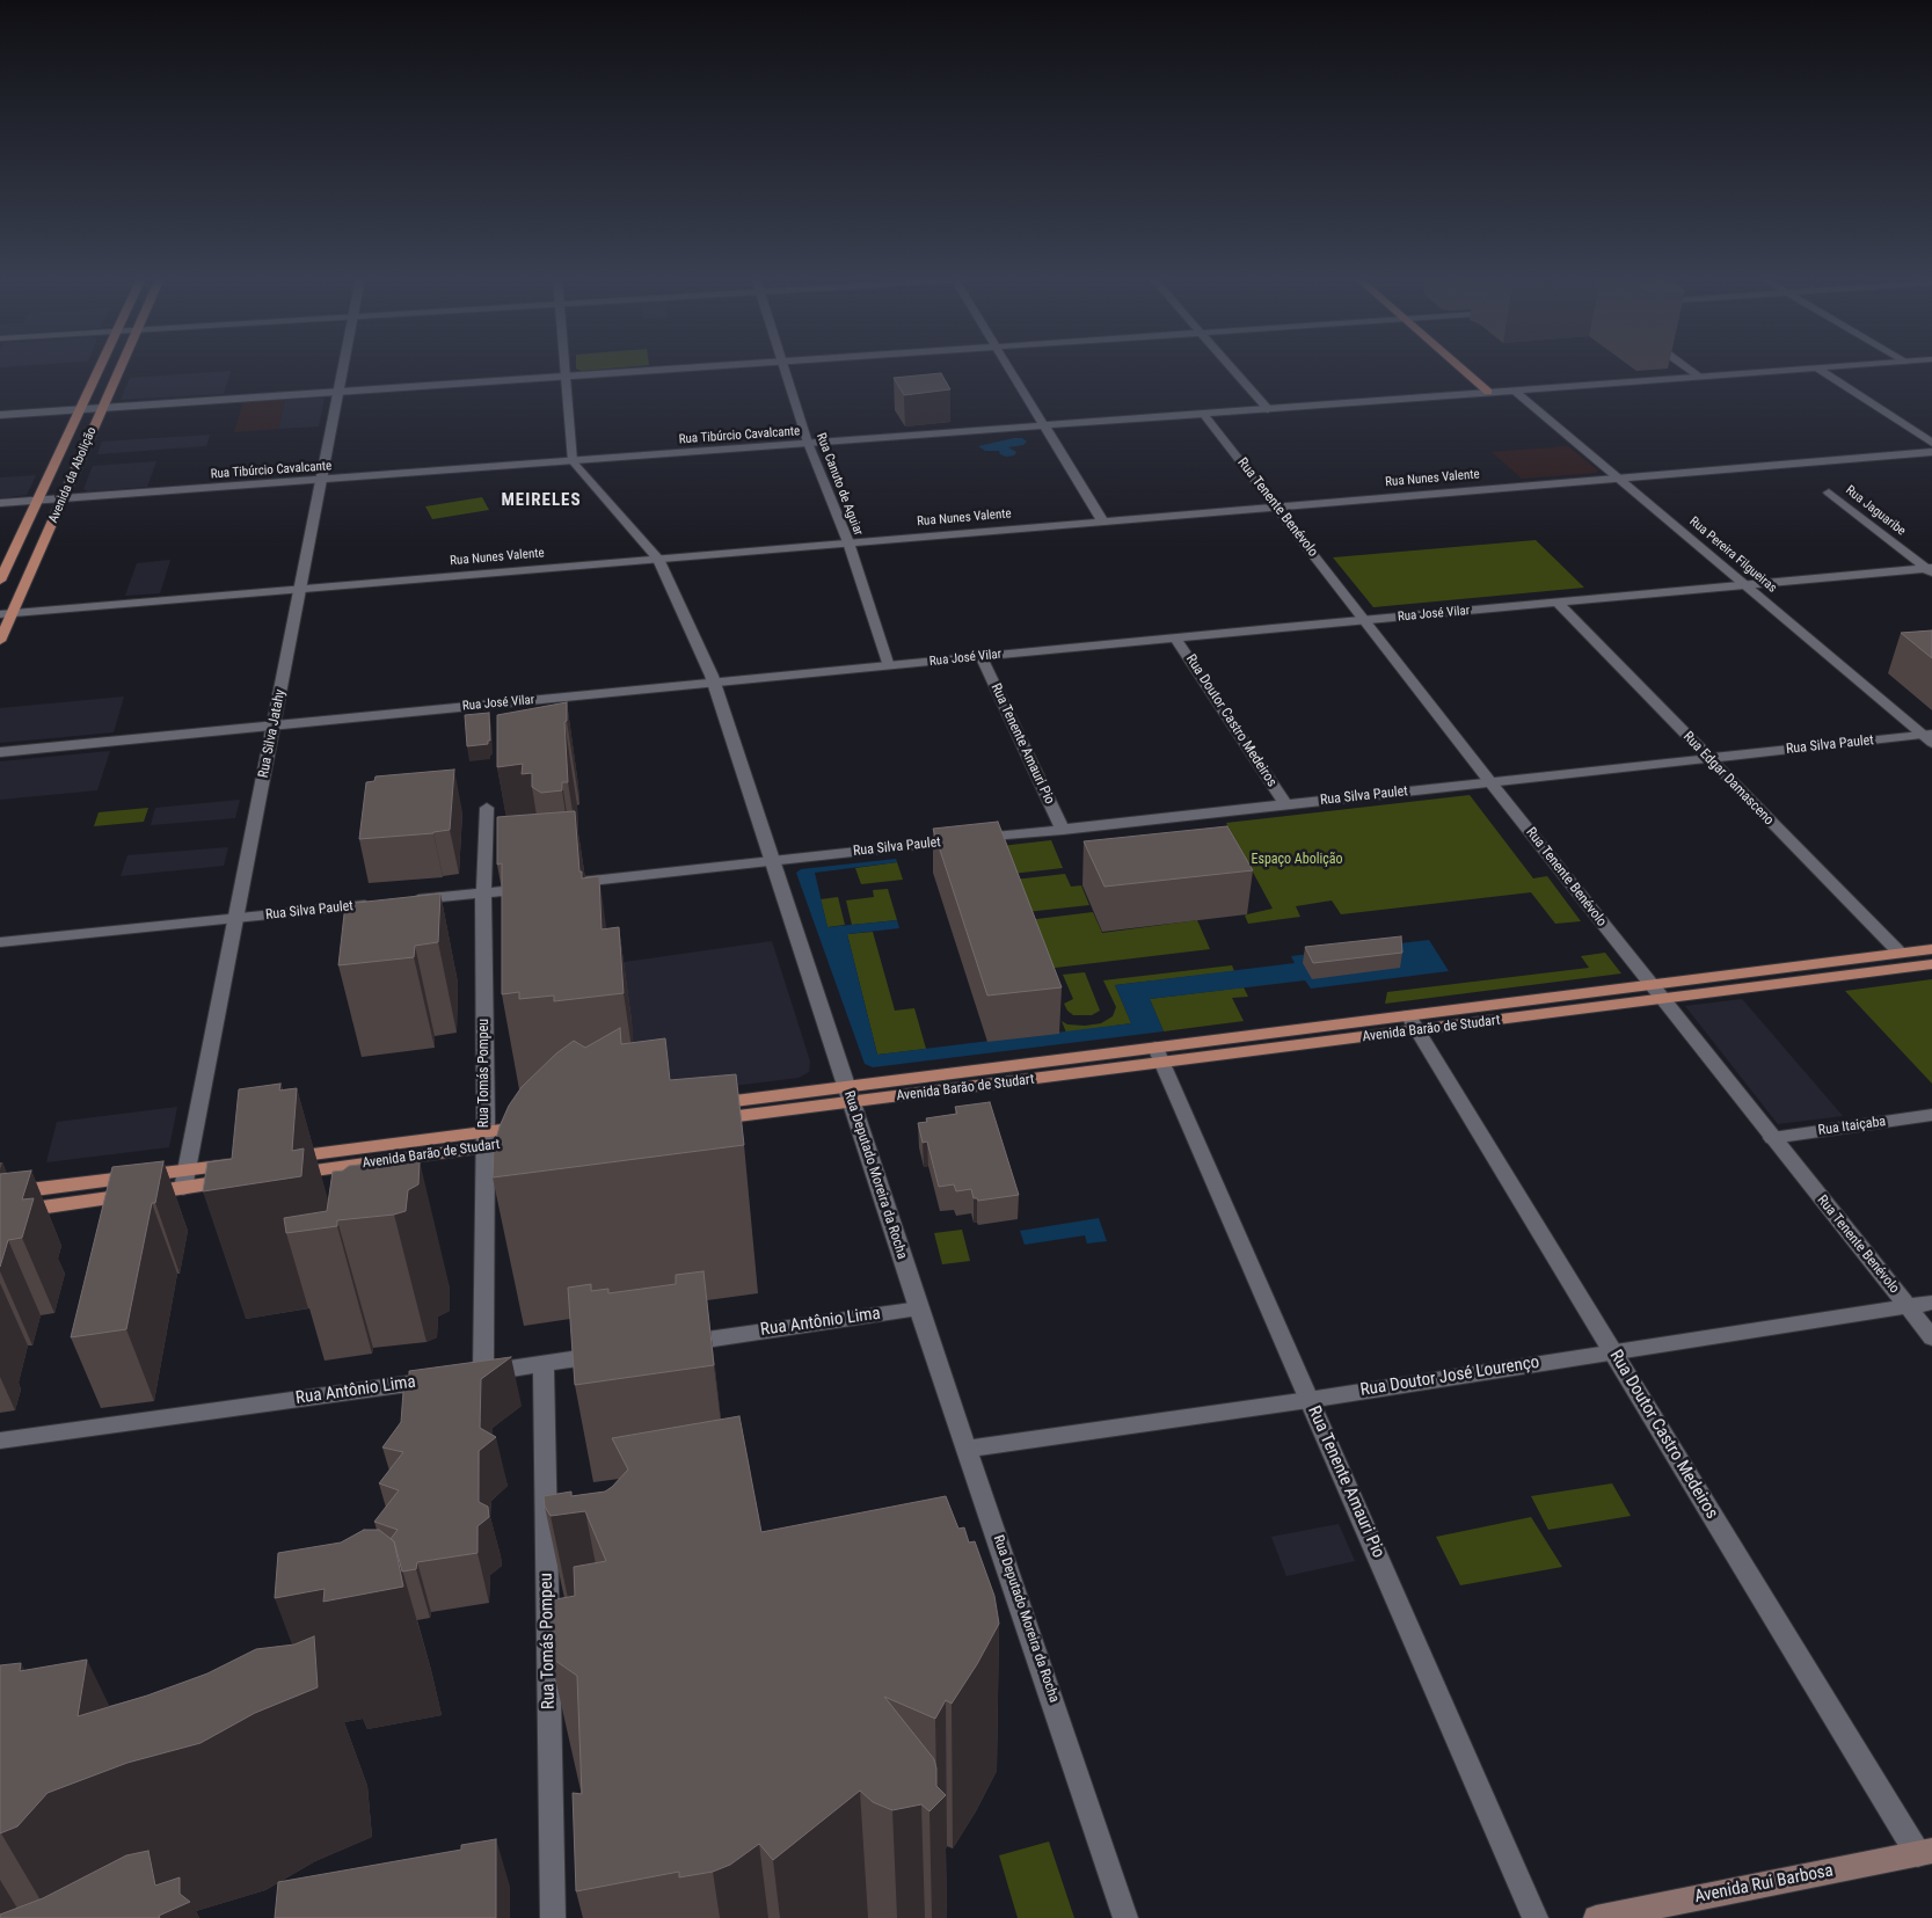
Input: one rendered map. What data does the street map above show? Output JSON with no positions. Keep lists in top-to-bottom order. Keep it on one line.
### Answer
{"streets":{"main road":["Avenida da Abolição","Avenida Barão de Studart","Avenida Rui Barbosa"],"street":["Rua Tibúrcio Cavalcante","Rua Nunes Valente","Rua Canuto de Aguiar","Rua Tenente Benévolo","Rua Jaguaribe","Rua Pereira Filgueiras","Rua José Vilar","Rua Doutor Castro Medeiros","Rua Silva Jatahy","Rua Tenente Amauri Pio","Rua Silva Paulet","Rua Edgar Damasceno","Rua Tomás Pompeu","Rua Itaiçaba","Rua Deputado Moreira da Rocha","Rua Antônio Lima","Rua Doutor José Lourenço"]},"crossings":[["Rua Tibúrcio Cavalcante","Avenida da Abolição"],["Rua Tibúrcio Cavalcante","Rua Canuto de Aguiar"],["Rua Tibúrcio Cavalcante","Rua Tenente Benévolo"],["Rua Tibúrcio Cavalcante","Rua Pereira Filgueiras"],["Rua Tibúrcio Cavalcante","Rua Silva Jatahy"],["Rua Tibúrcio Cavalcante","Rua Deputado Moreira da Rocha"],["Avenida da Abolição","Rua Nunes Valente"],["Rua Nunes Valente","Rua Canuto de Aguiar"],["Rua Nunes Valente","Rua Tenente Benévolo"],["Rua Nunes Valente","Rua Pereira Filgueiras"],["Rua Nunes Valente","Rua Silva Jatahy"],["Rua Nunes Valente","Rua Deputado Moreira da Rocha"],["Rua Canuto de Aguiar","Rua José Vilar"],["Rua Tenente Benévolo","Rua José Vilar"],["Rua Tenente Benévolo","Rua Silva Paulet"],["Rua Tenente Benévolo","Avenida Barão de Studart"],["Rua Tenente Benévolo","Rua Itaiçaba"],["Rua Tenente Benévolo","Rua Doutor José Lourenço"],["Rua Jaguaribe","Rua José Vilar"],["Rua Pereira Filgueiras","Rua José Vilar"],["Rua Pereira Filgueiras","Rua Silva Paulet"],["Rua José Vilar","Rua Doutor Castro Medeiros"],["Rua José Vilar","Rua Silva Jatahy"],["Rua José Vilar","Rua Tenente Amauri Pio"],["Rua José Vilar","Rua Edgar Damasceno"],["Rua José Vilar","Rua Deputado Moreira da Rocha"],["Rua Doutor Castro Medeiros","Rua Silva Paulet"],["Rua Doutor Castro Medeiros","Avenida Barão de Studart"],["Rua Doutor Castro Medeiros","Rua Doutor José Lourenço"],["Rua Doutor Castro Medeiros","Avenida Rui Barbosa"],["Rua Silva Jatahy","Rua Silva Paulet"],["Rua Tenente Amauri Pio","Rua Silva Paulet"],["Rua Tenente Amauri Pio","Avenida Barão de Studart"],["Rua Tenente Amauri Pio","Rua Doutor José Lourenço"],["Rua Silva Paulet","Rua Edgar Damasceno"],["Rua Silva Paulet","Rua Deputado Moreira da Rocha"],["Rua Edgar Damasceno","Avenida Barão de Studart"],["Avenida Barão de Studart","Rua Tomás Pompeu"],["Avenida Barão de Studart","Rua Deputado Moreira da Rocha"],["Rua Tomás Pompeu","Rua Antônio Lima"],["Rua Deputado Moreira da Rocha","Rua Antônio Lima"],["Rua Deputado Moreira da Rocha","Rua Doutor José Lourenço"]],"districts":["MEIRELES"],"parks":["Espaço Abolição"]}
